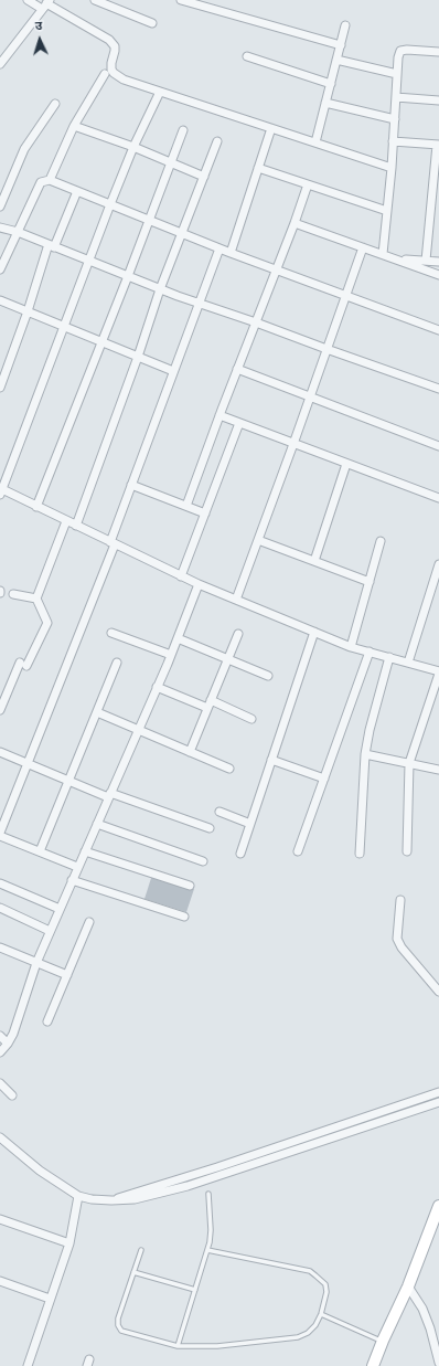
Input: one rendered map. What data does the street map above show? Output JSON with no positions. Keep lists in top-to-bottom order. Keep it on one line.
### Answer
{"north":"top"}
